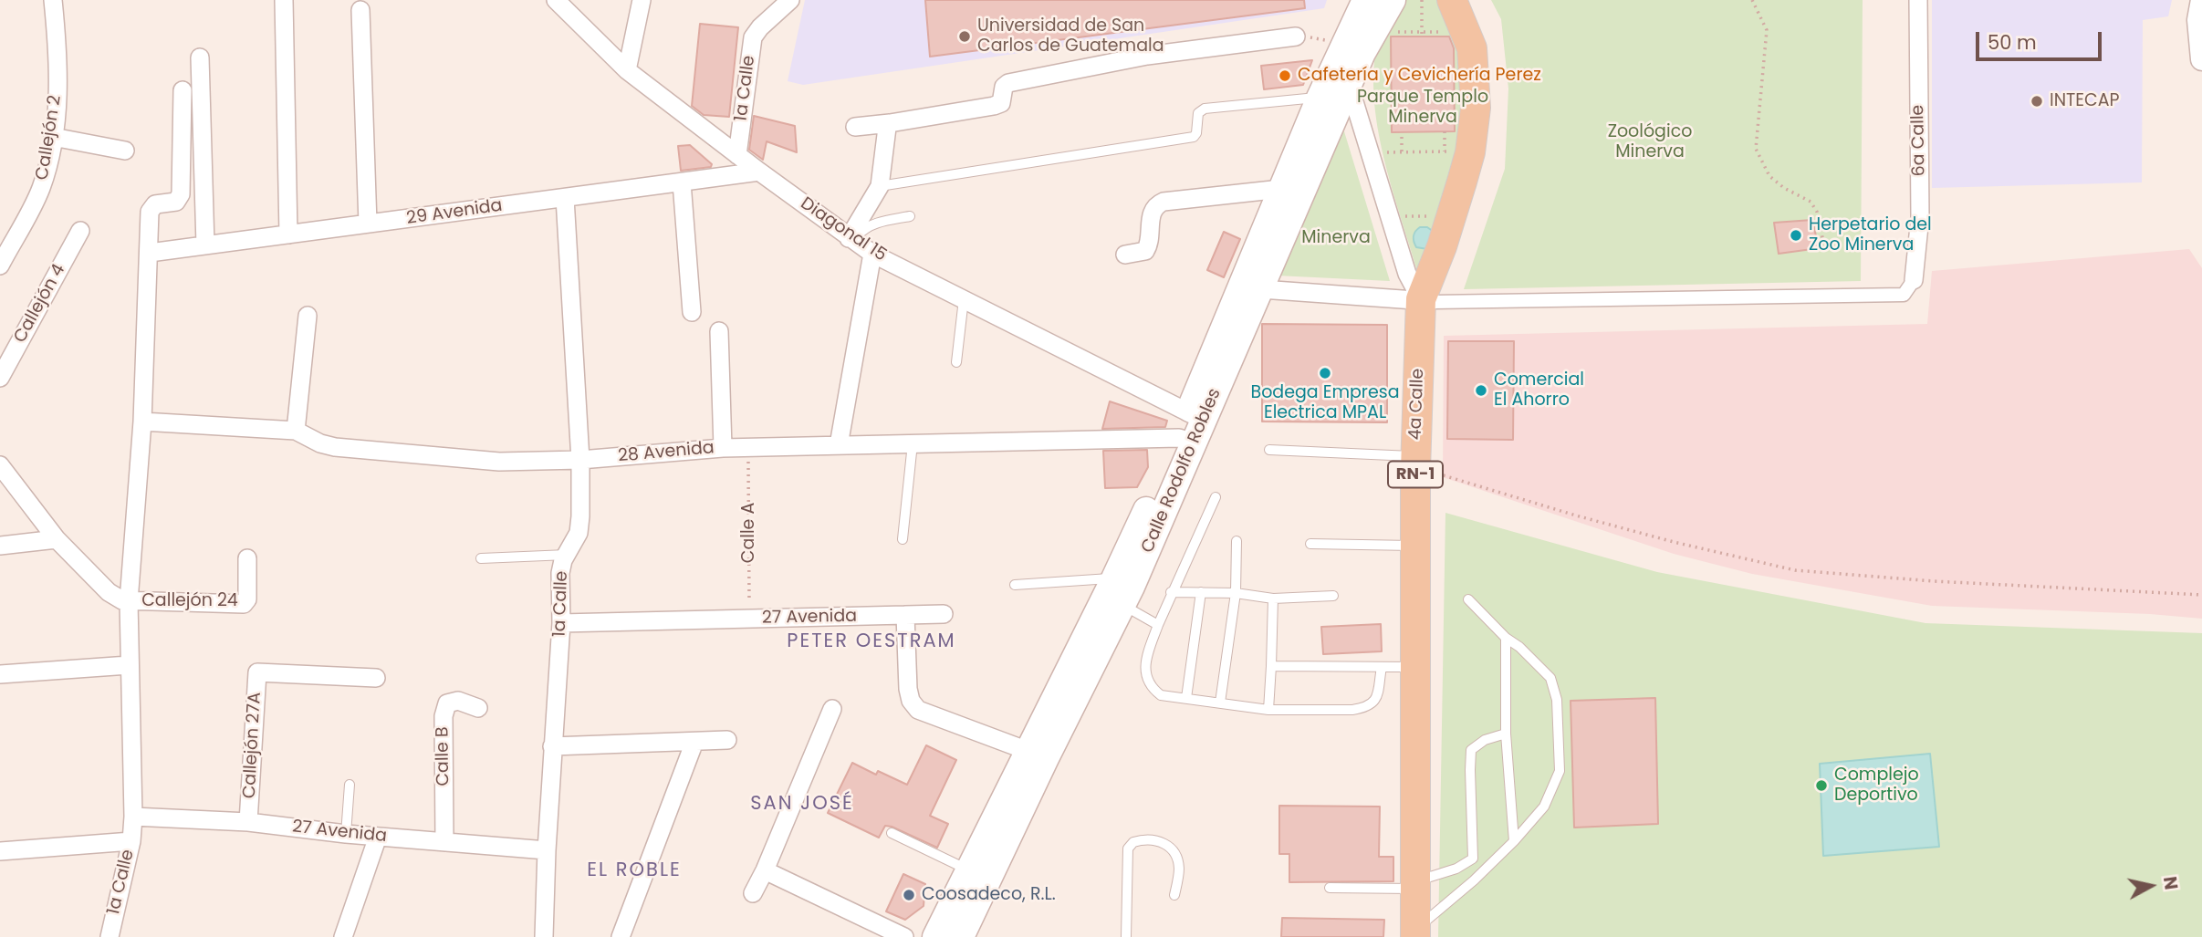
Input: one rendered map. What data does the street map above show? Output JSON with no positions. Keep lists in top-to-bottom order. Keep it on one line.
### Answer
{"streets":{"main road":["4a Calle","Calle Rodolfo Robles","RN-1"],"street":["1a Calle","Callejón 2","6a Calle","29 Avenida","Diagonal 15","Callejón 4","28 Avenida","Callejón 24","27 Avenida","Callejón 27A","Calle B"],"path":["Calle A"]},"crossings":[["1a Calle","29 Avenida"],["1a Calle","Diagonal 15"],["1a Calle","28 Avenida"],["1a Calle","Callejón 24"],["1a Calle","27 Avenida"],["29 Avenida","Diagonal 15"],["Diagonal 15","28 Avenida"],["Diagonal 15","Calle Rodolfo Robles"],["28 Avenida","Calle Rodolfo Robles"],["28 Avenida","Calle A"],["Calle A","27 Avenida"],["27 Avenida","Callejón 27A"],["27 Avenida","Calle B"]],"districts":["PETER OESTRAM","SAN JOSÉ","EL ROBLE"],"parks":["Parque Templo Minerva","Zoológico Minerva","Minerva"],"places":["Universidad de San Carlos de Guatemala","Cafetería y Cevichería Perez","INTECAP","Herpetario del Zoo Minerva","Bodega Empresa Electrica MPAL","Comercial El Ahorro","Complejo Deportivo","Coosadeco, R.L."],"scale_bar":"50 m","north":"right"}
